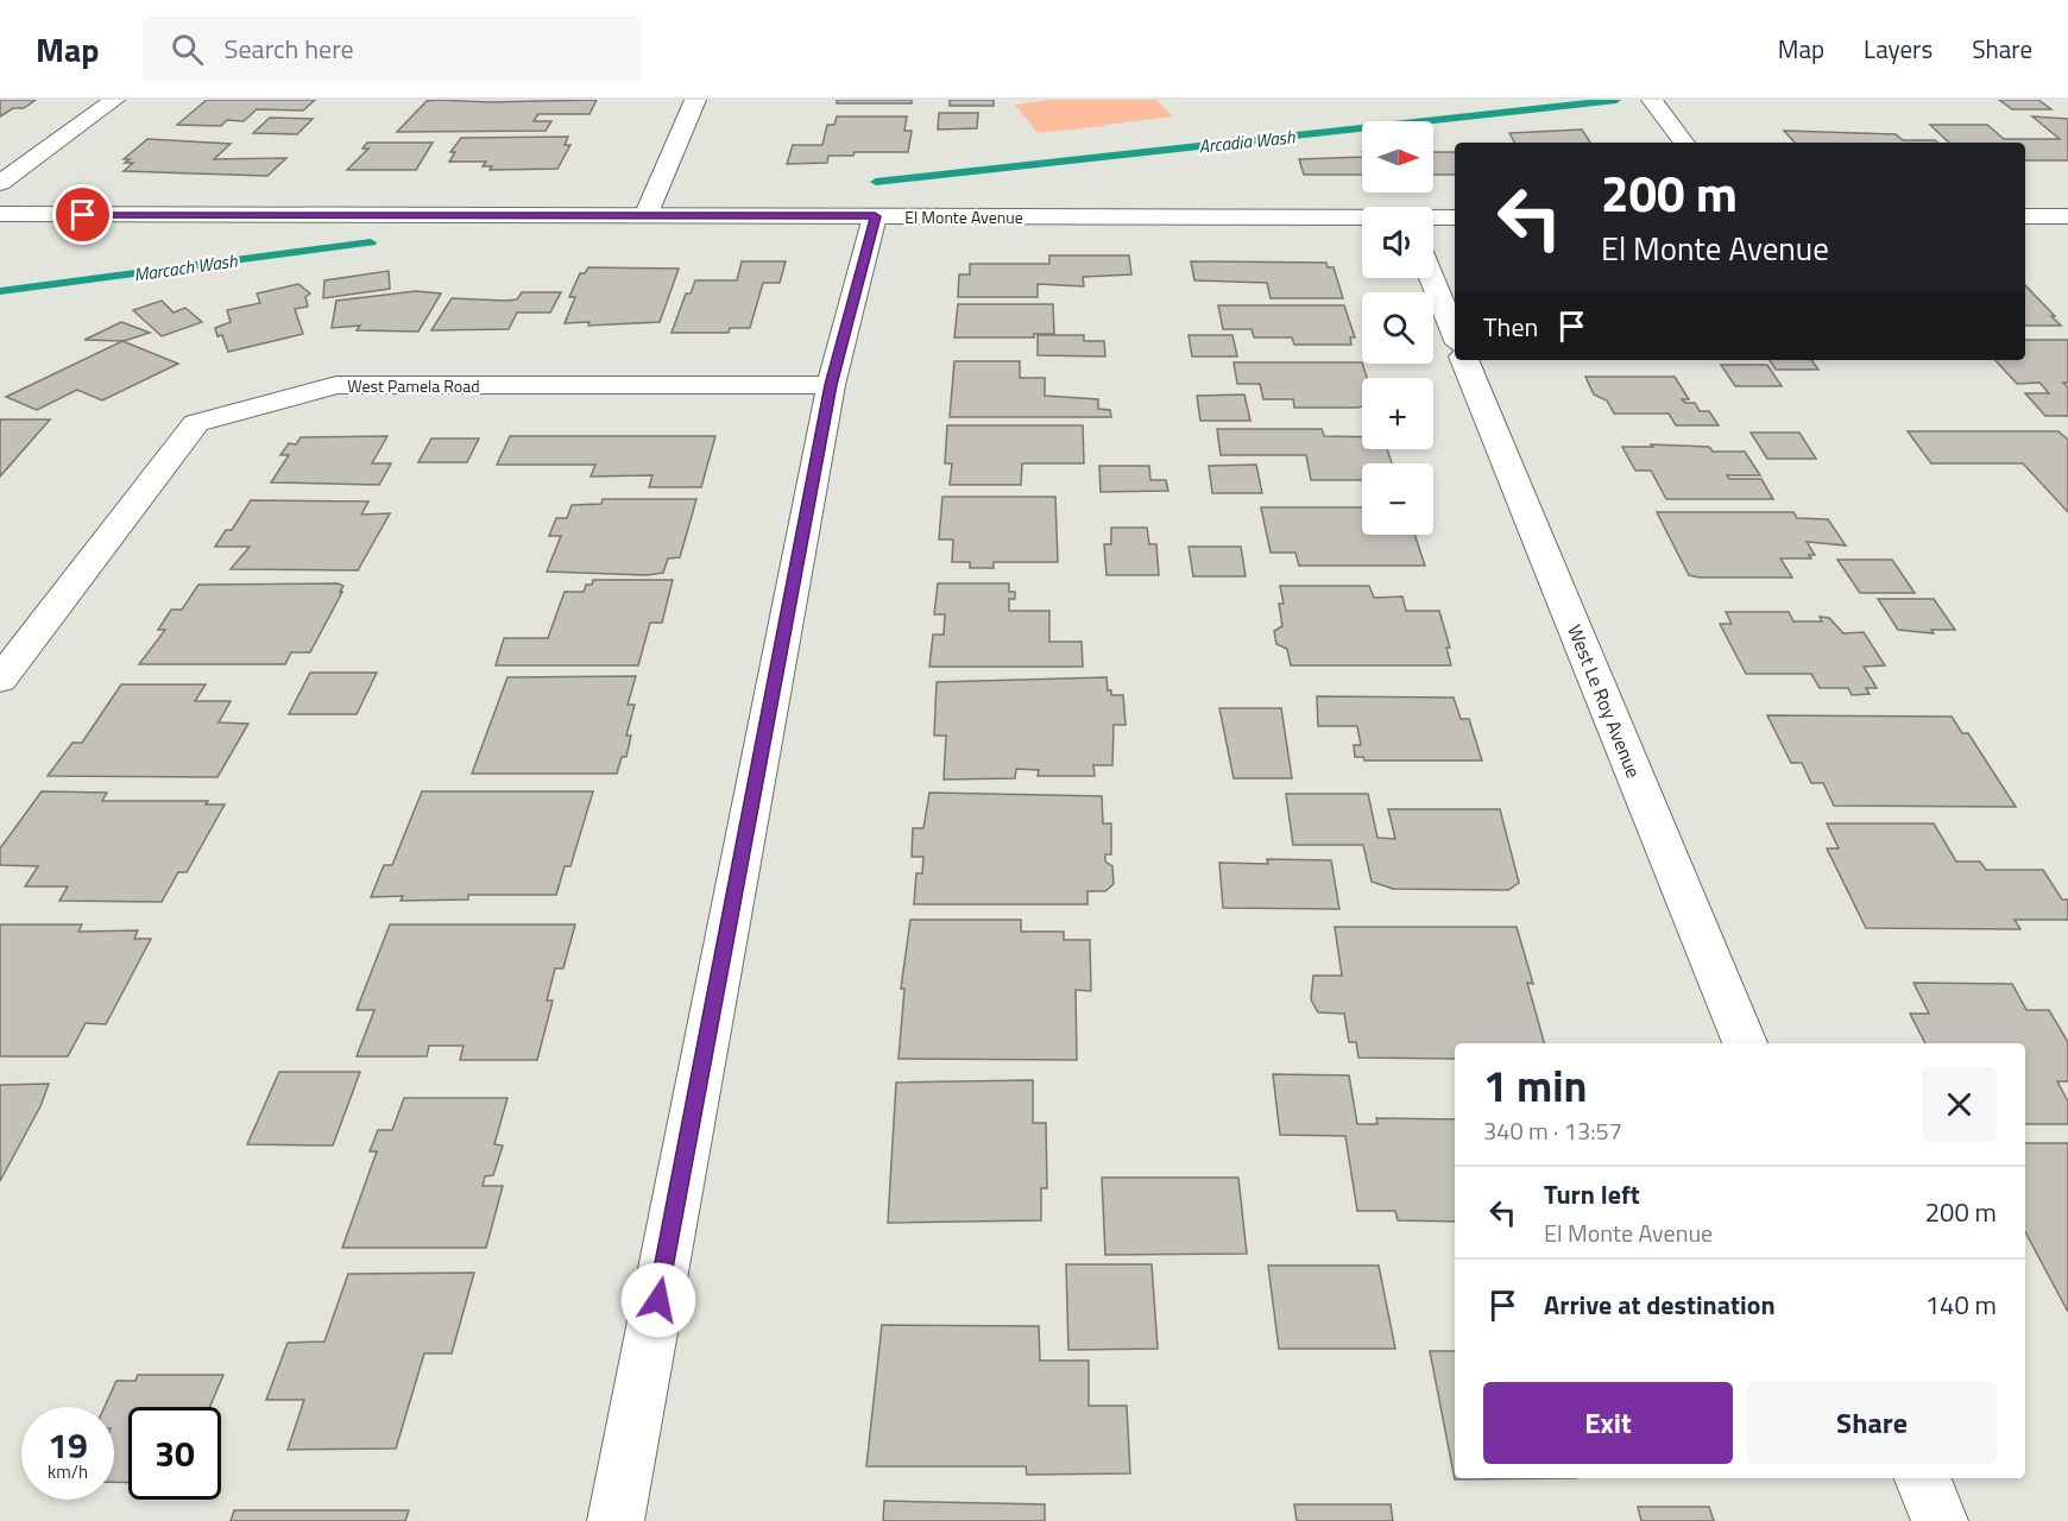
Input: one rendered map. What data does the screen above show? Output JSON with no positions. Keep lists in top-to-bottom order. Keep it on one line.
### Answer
{"streets":{"street":["El Monte Avenue","West Pamela Road","West Le Roy Avenue"]},"water":["Arcadia Wash","Marcach Wash"],"north":"right","page":{"header":"Map","search":"Search here","nav":["Map","Layers","Share"],"map_buttons":["+","−"],"turn":["200 m","El Monte Avenue"],"then":"Then","heading":["1 min","340 m · 13:57"],"list":[{"name":"Turn left","note":"El Monte Avenue","value":"200 m"},{"name":"Arrive at destination","value":"140 m"}],"buttons":["Exit","Share"],"speed":"19 km/h","limit":"30"}}
